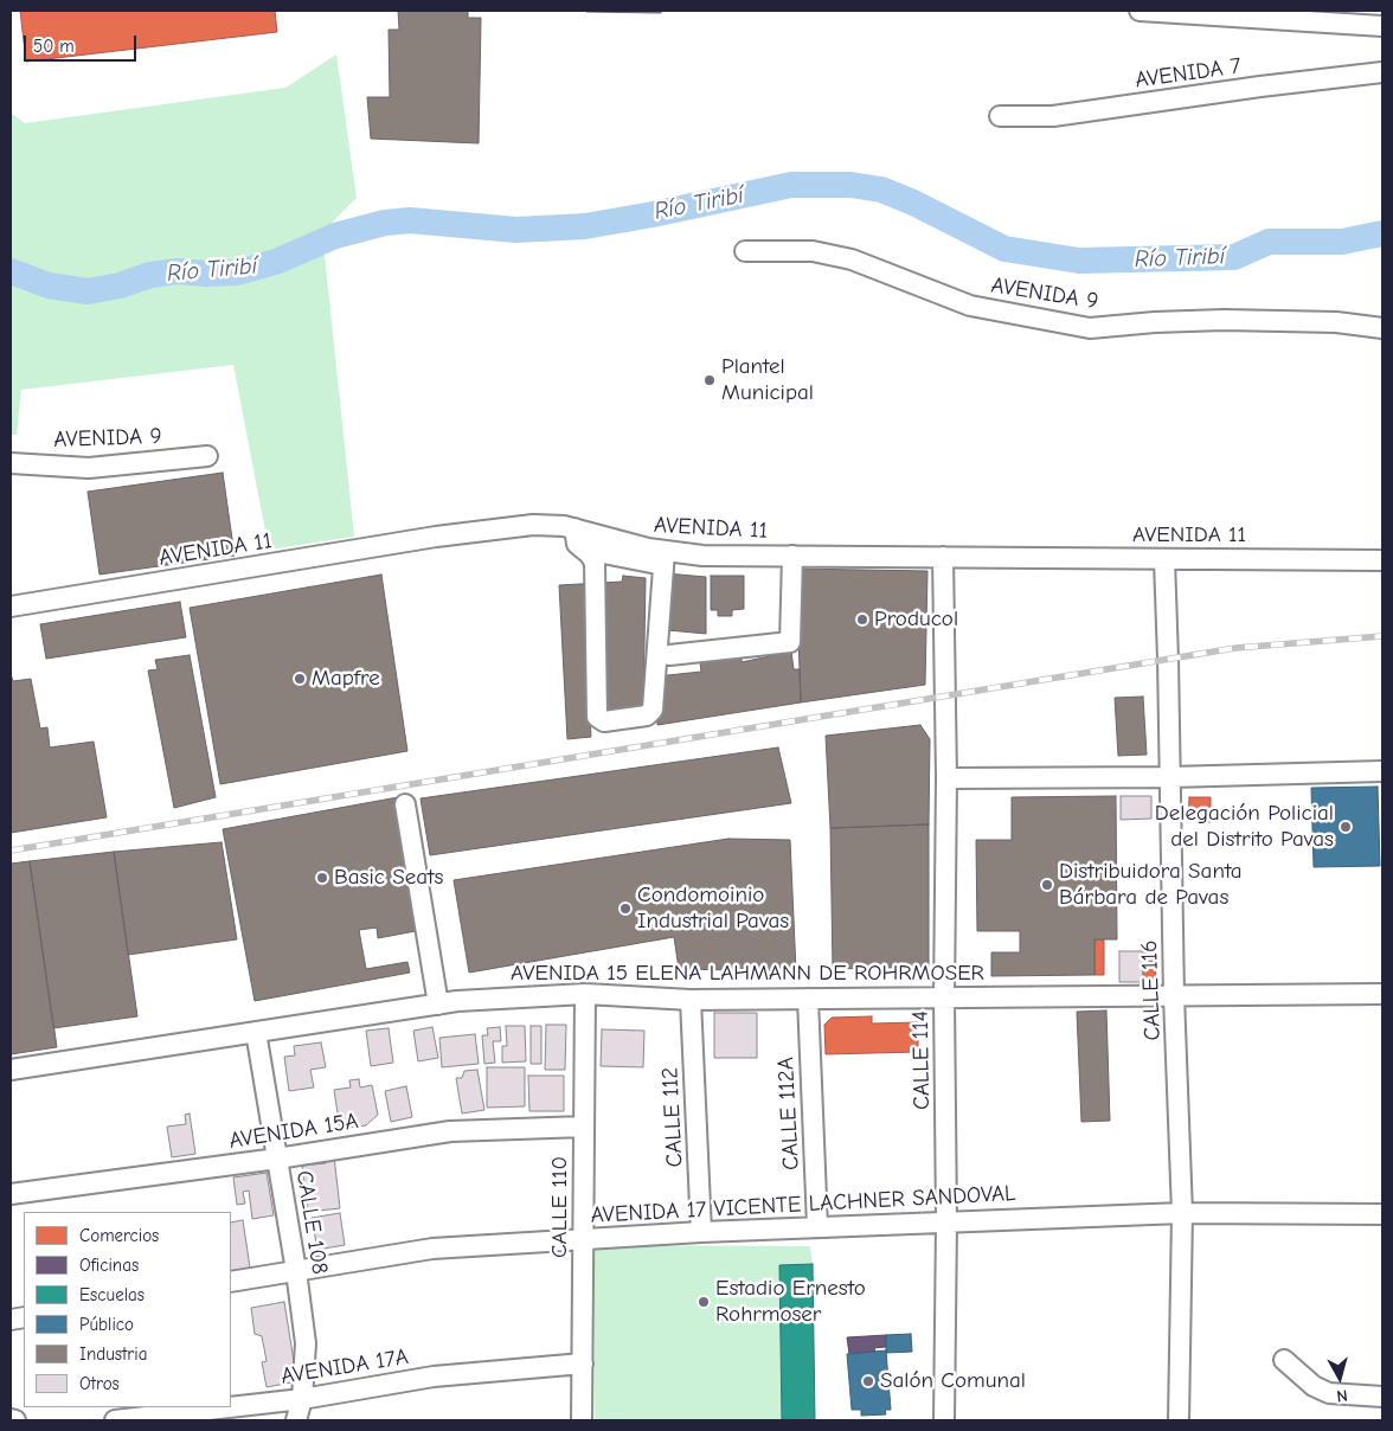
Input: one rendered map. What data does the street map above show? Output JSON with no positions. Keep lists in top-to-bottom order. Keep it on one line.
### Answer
{"streets":{"street":["AVENIDA 7","AVENIDA 9","AVENIDA 11","AVENIDA 15 ELENA LAHMANN DE ROHRMOSER","CALLE 116","CALLE 114","CALLE 112A","CALLE 112","AVENIDA 15A","AVENIDA 17 VICENTE LACHNER SANDOVAL","CALLE 110","CALLE 108","AVENIDA 17A"]},"crossings":[["AVENIDA 11","CALLE 116"],["AVENIDA 11","CALLE 114"],["AVENIDA 15 ELENA LAHMANN DE ROHRMOSER","CALLE 116"],["AVENIDA 15 ELENA LAHMANN DE ROHRMOSER","CALLE 114"],["AVENIDA 15 ELENA LAHMANN DE ROHRMOSER","CALLE 112A"],["AVENIDA 15 ELENA LAHMANN DE ROHRMOSER","CALLE 112"],["AVENIDA 15 ELENA LAHMANN DE ROHRMOSER","CALLE 110"],["AVENIDA 15 ELENA LAHMANN DE ROHRMOSER","CALLE 108"],["CALLE 116","AVENIDA 17 VICENTE LACHNER SANDOVAL"],["CALLE 114","AVENIDA 17 VICENTE LACHNER SANDOVAL"],["CALLE 112A","AVENIDA 17 VICENTE LACHNER SANDOVAL"],["CALLE 112","AVENIDA 17 VICENTE LACHNER SANDOVAL"],["AVENIDA 15A","CALLE 110"],["AVENIDA 15A","CALLE 108"],["AVENIDA 17 VICENTE LACHNER SANDOVAL","CALLE 110"],["AVENIDA 17 VICENTE LACHNER SANDOVAL","CALLE 108"],["CALLE 110","AVENIDA 17A"],["CALLE 108","AVENIDA 17A"]],"water":["Río Tiribí"],"places":["Plantel Municipal","Producol","Mapfre","Delegación Policial del Distrito Pavas","Basic Seats","Distribuidora Santa Bárbara de Pavas","Condomoinio Industrial Pavas","Estadio Ernesto Rohrmoser","Salón Comunal"],"legend":["Comercios","Oficinas","Escuelas","Público","Industria","Otros"],"scale_bar":"50 m","north":"bottom"}
